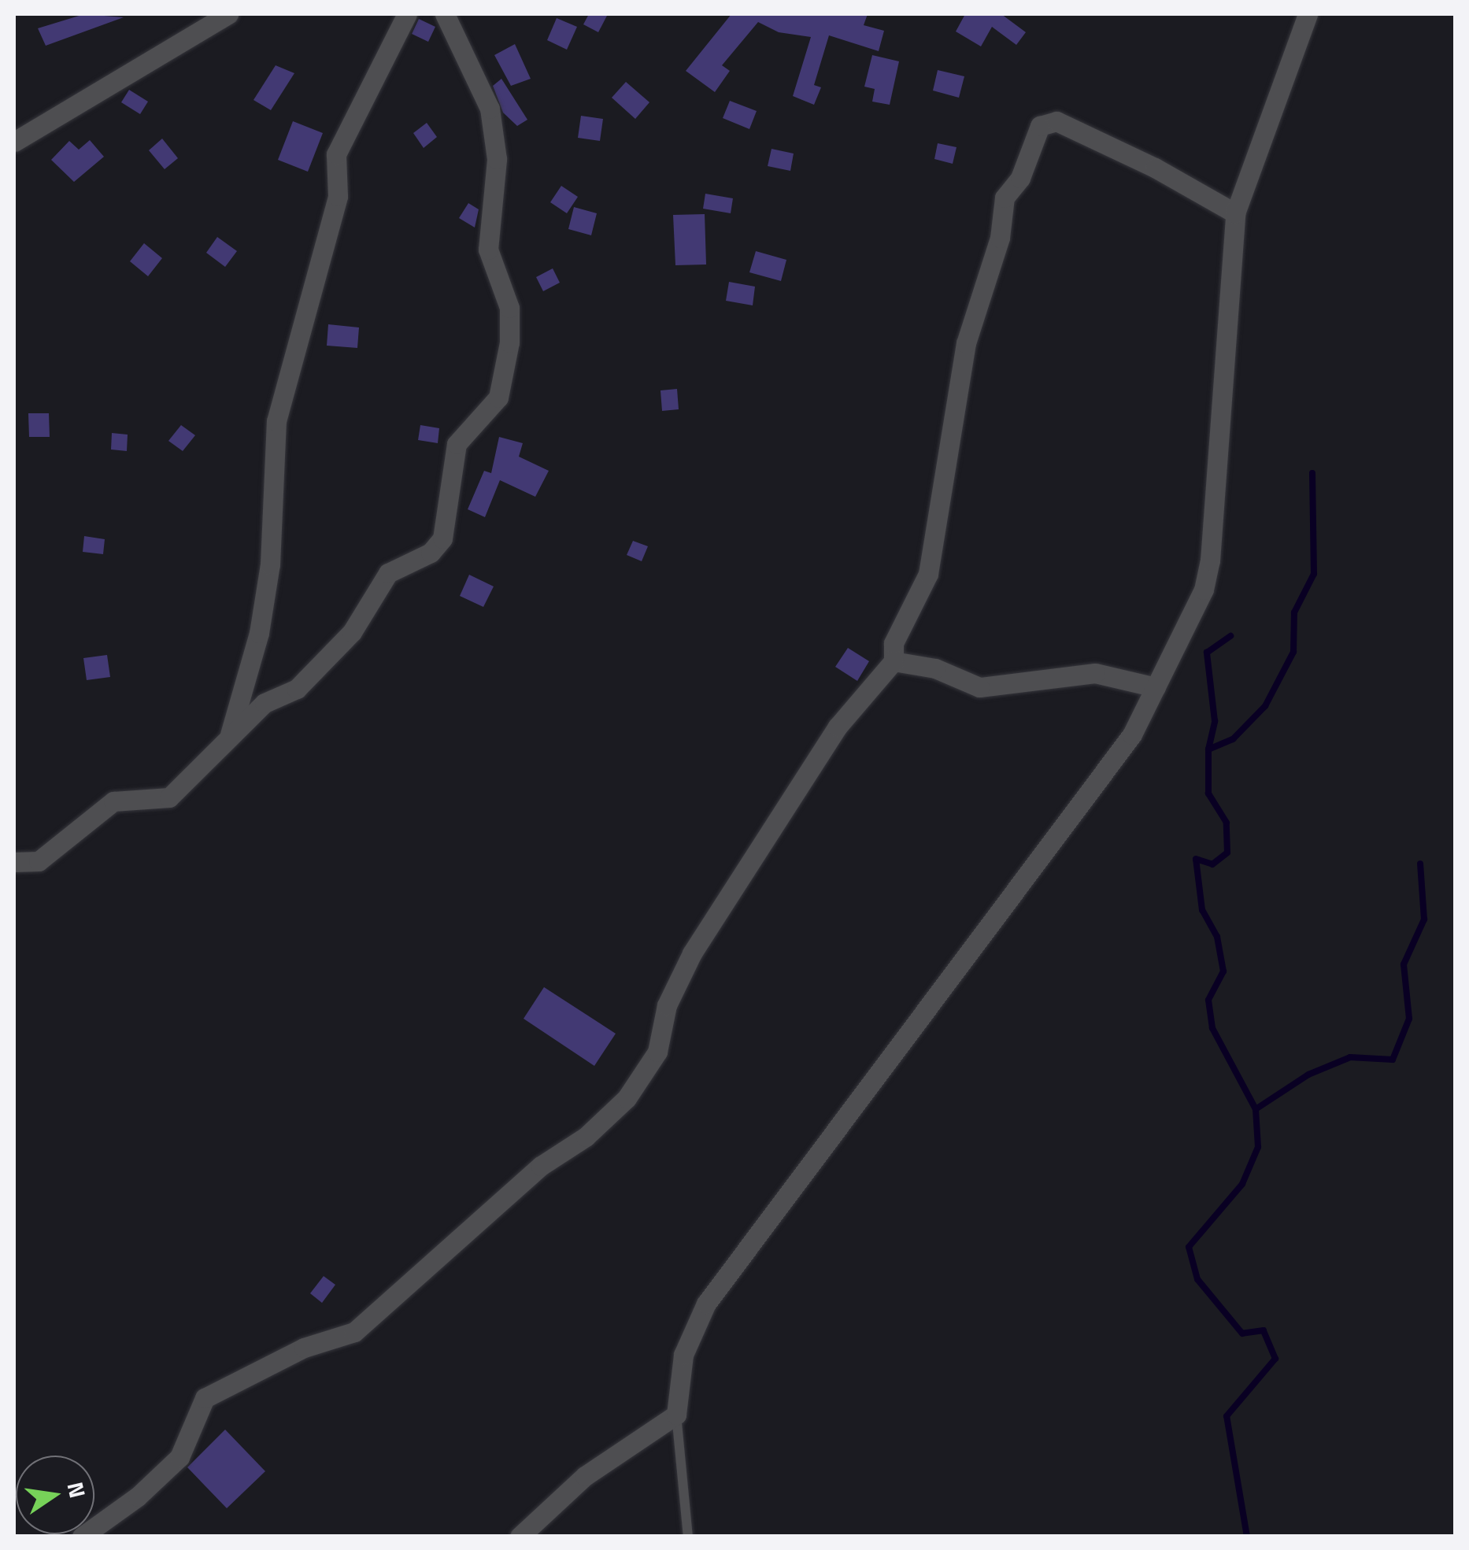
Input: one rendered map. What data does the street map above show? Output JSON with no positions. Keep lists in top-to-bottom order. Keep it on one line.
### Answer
{"north":"right"}
